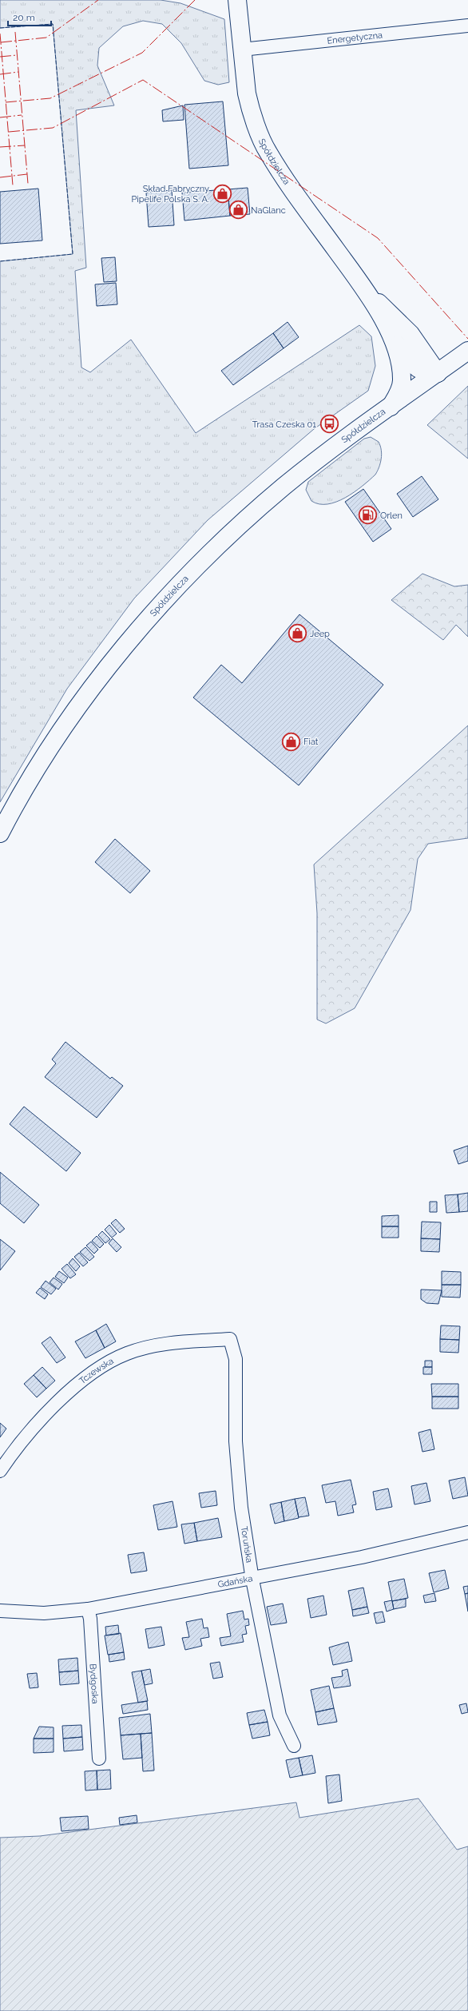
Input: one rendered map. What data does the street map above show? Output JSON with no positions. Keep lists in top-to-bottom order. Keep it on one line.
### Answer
{"streets":{"main road":["Spółdzielcza"],"street":["Energetyczna","Tczewska","Toruńska","Gdańska","Bydgoska"]},"crossings":[["Energetyczna","Spółdzielcza"],["Tczewska","Toruńska"],["Toruńska","Gdańska"],["Gdańska","Bydgoska"]],"places":{"shop":["Skład Fabryczny Pipelife Polska S. A.","NaGlanc","Jeep","Fiat"],"bus stop":["Trasa Czeska 01"],"fuel station":["Orlen"]},"scale_bar":"20 m"}
